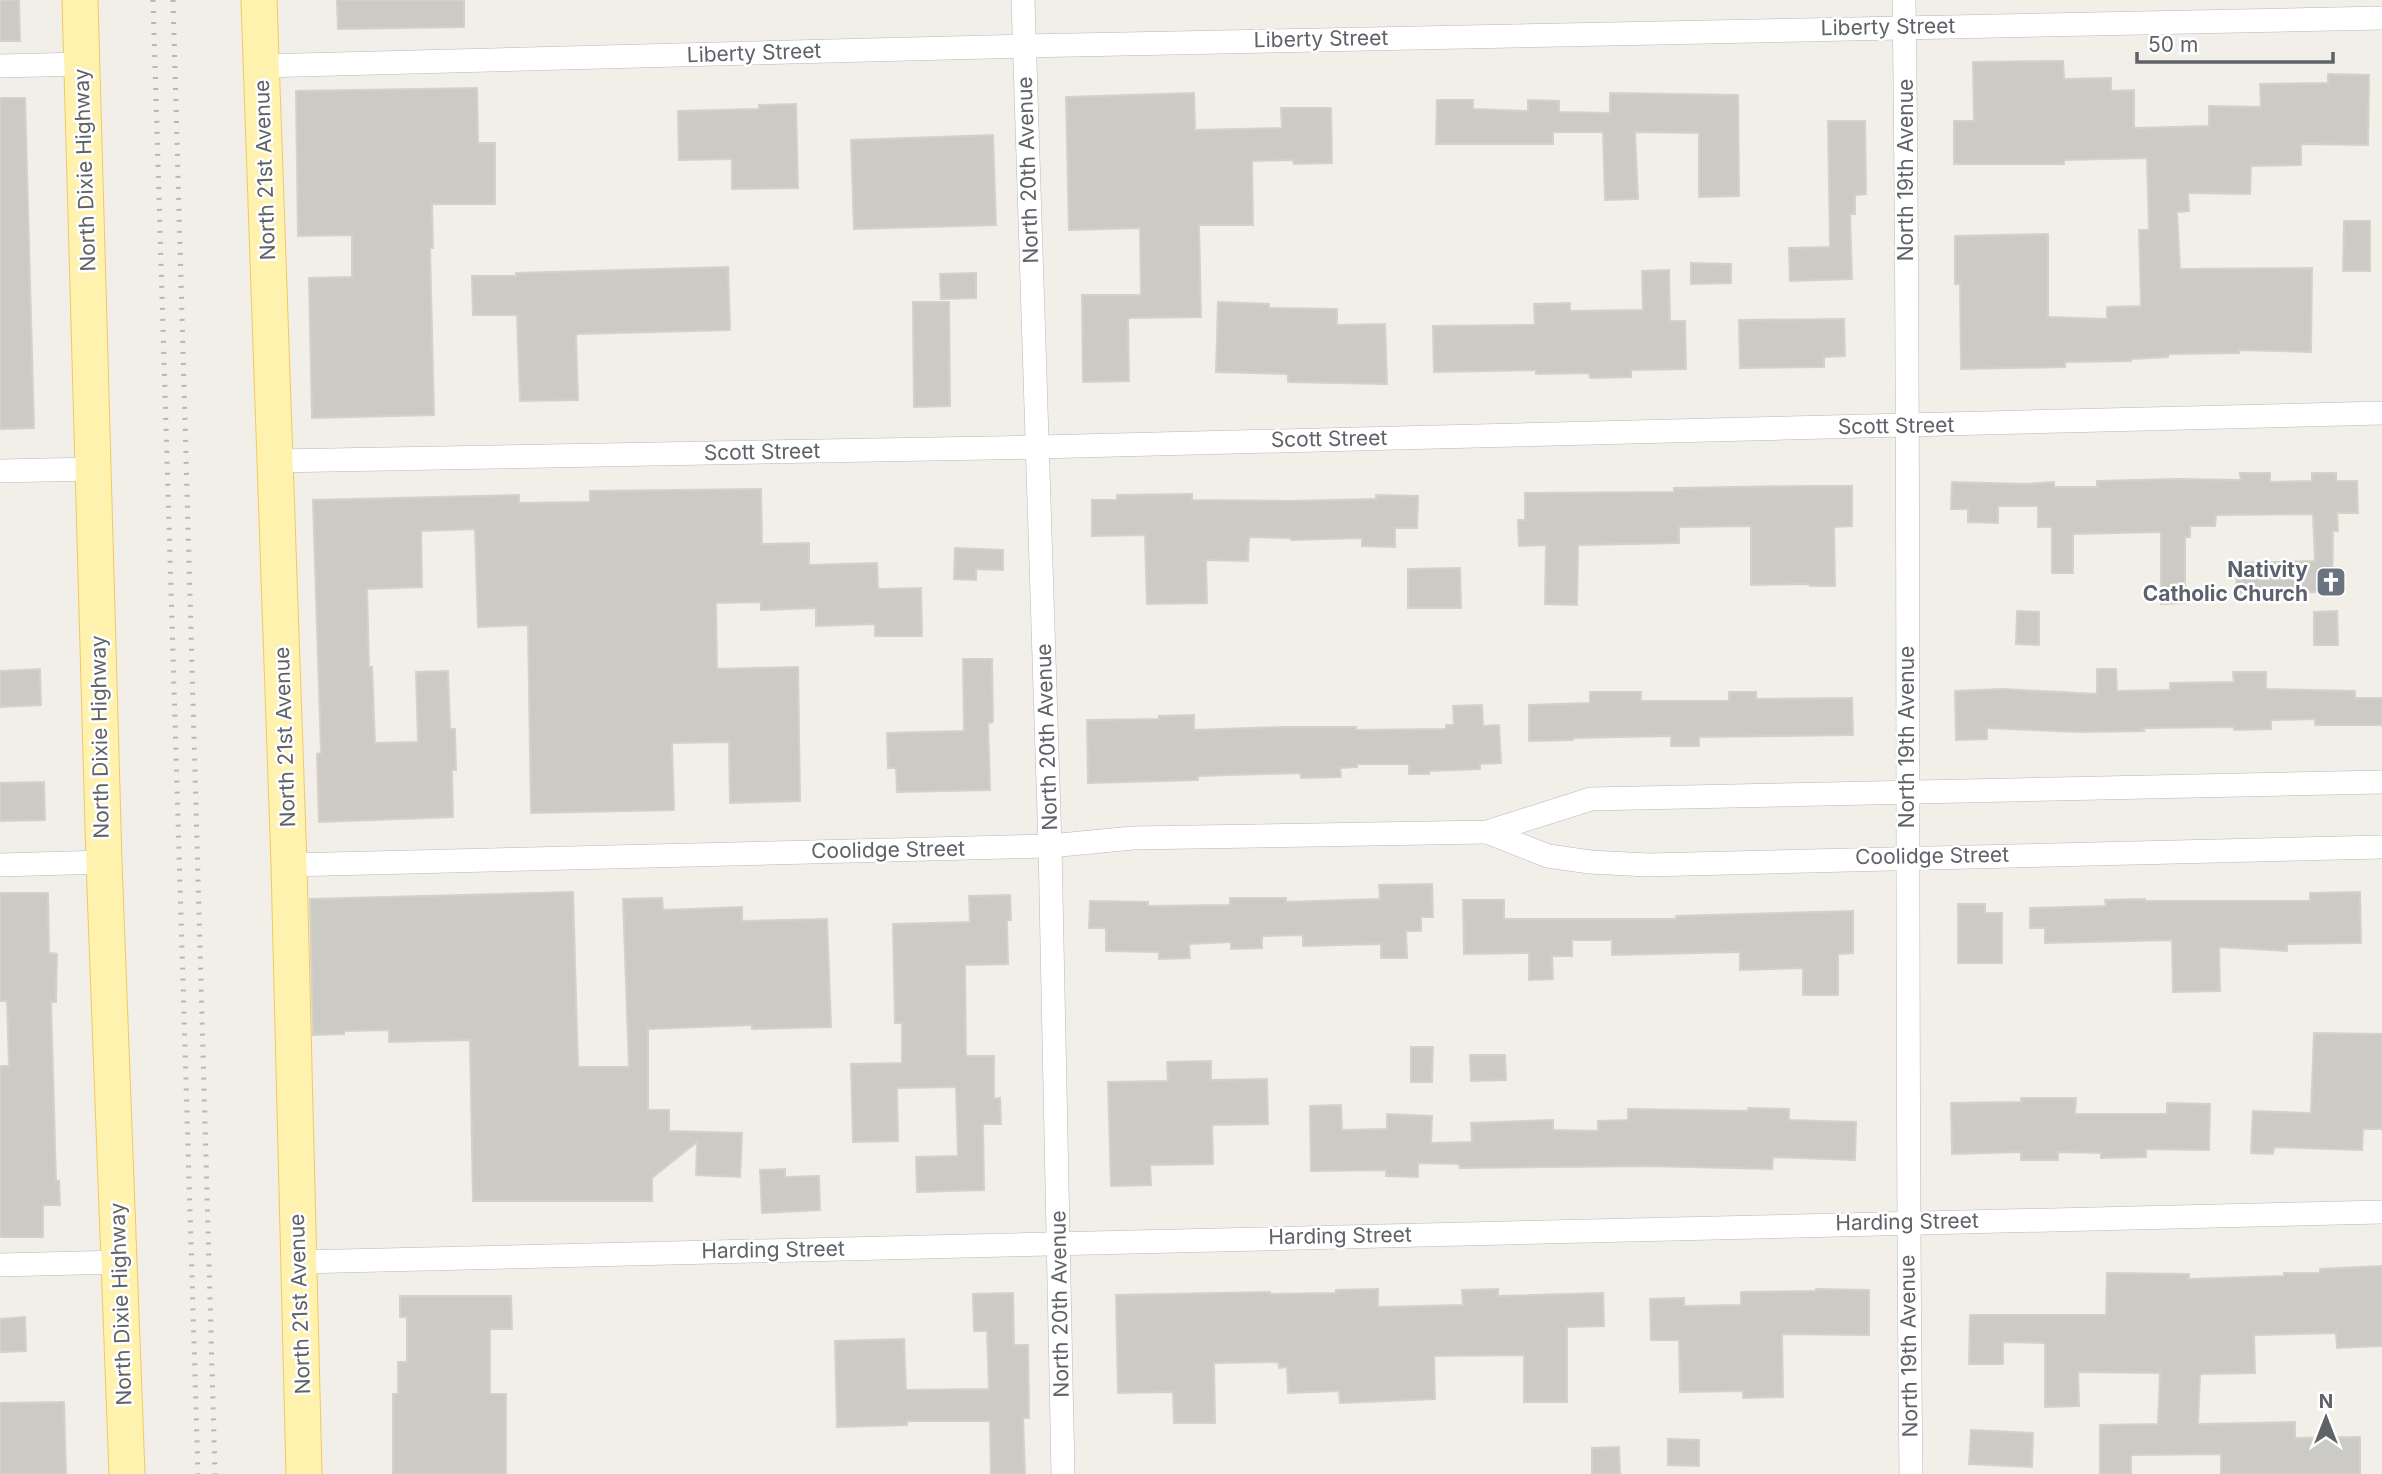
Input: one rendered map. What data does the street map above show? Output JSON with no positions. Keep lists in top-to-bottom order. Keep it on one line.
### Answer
{"streets":{"main road":["North Dixie Highway","North 21st Avenue"],"street":["Liberty Street","North 20th Avenue","North 19th Avenue","Scott Street","Coolidge Street","Harding Street"]},"crossings":[["Liberty Street","North 21st Avenue"],["Liberty Street","North 20th Avenue"],["Liberty Street","North 19th Avenue"],["North 21st Avenue","Scott Street"],["North 21st Avenue","Coolidge Street"],["North 21st Avenue","Harding Street"],["North 20th Avenue","Scott Street"],["North 20th Avenue","Coolidge Street"],["North 20th Avenue","Harding Street"],["North 19th Avenue","Scott Street"],["North 19th Avenue","Coolidge Street"],["North 19th Avenue","Harding Street"]],"places":{"church":["Nativity Catholic Church"]},"scale_bar":"50 m","north":"top"}
